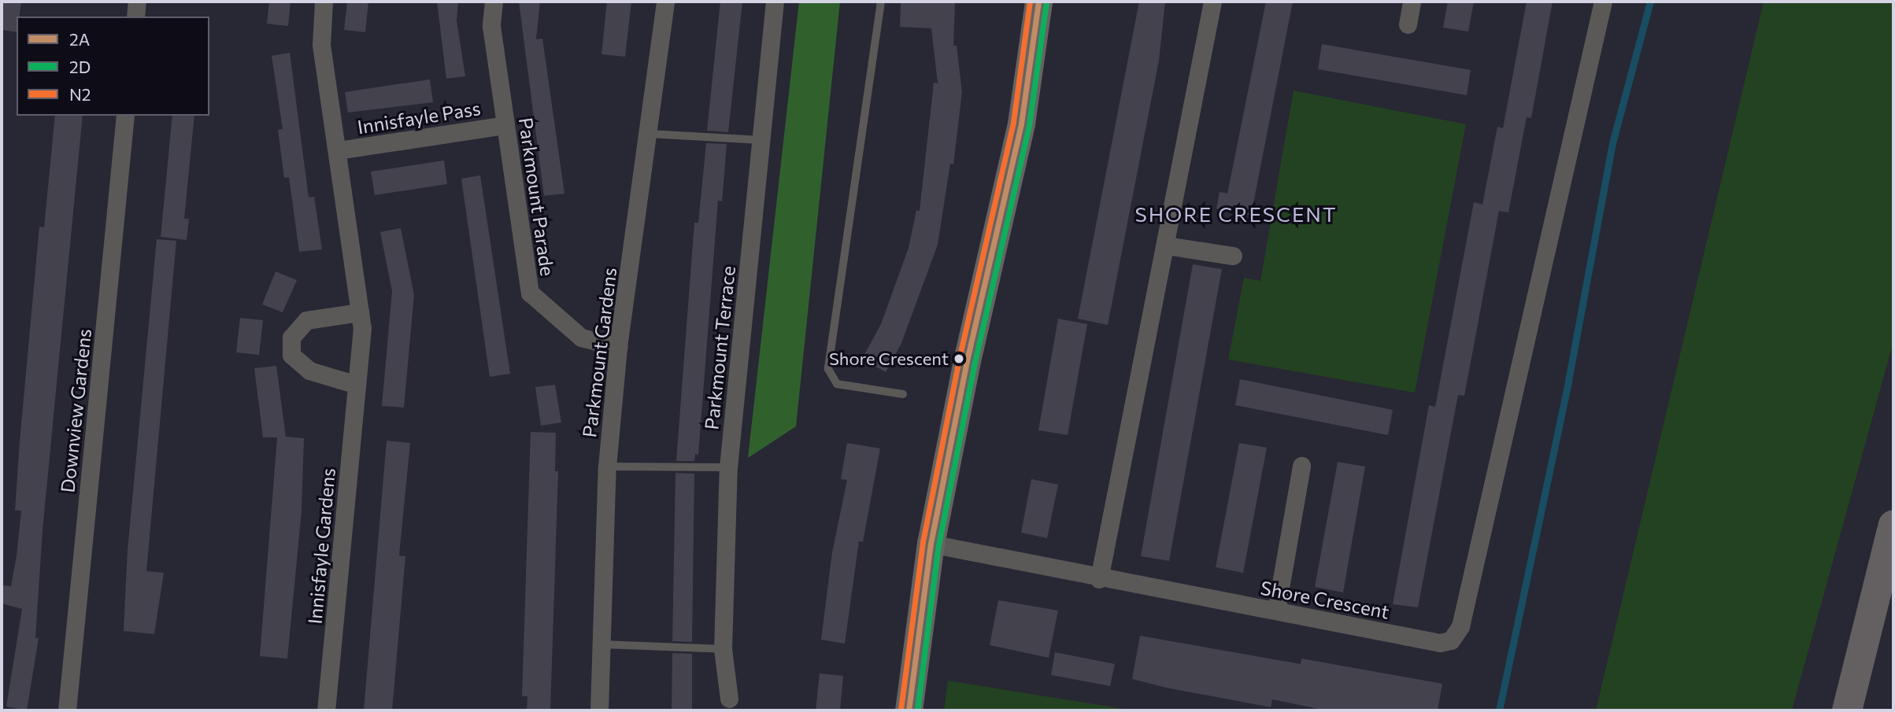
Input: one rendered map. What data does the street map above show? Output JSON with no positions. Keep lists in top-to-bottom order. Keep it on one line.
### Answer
{"streets":{"street":["Innisfayle Pass","Parkmount Parade","Parkmount Terrace","Parkmount Gardens","Downview Gardens","Innisfayle Gardens","Shore Crescent"]},"crossings":[["Innisfayle Pass","Parkmount Parade"],["Innisfayle Pass","Innisfayle Gardens"],["Parkmount Parade","Parkmount Gardens"]],"districts":["SHORE CRESCENT"],"places":["Shore Crescent"],"lines":["transit line 2A","transit line N2","transit line 2D"],"legend":["2A","2D","N2"]}
